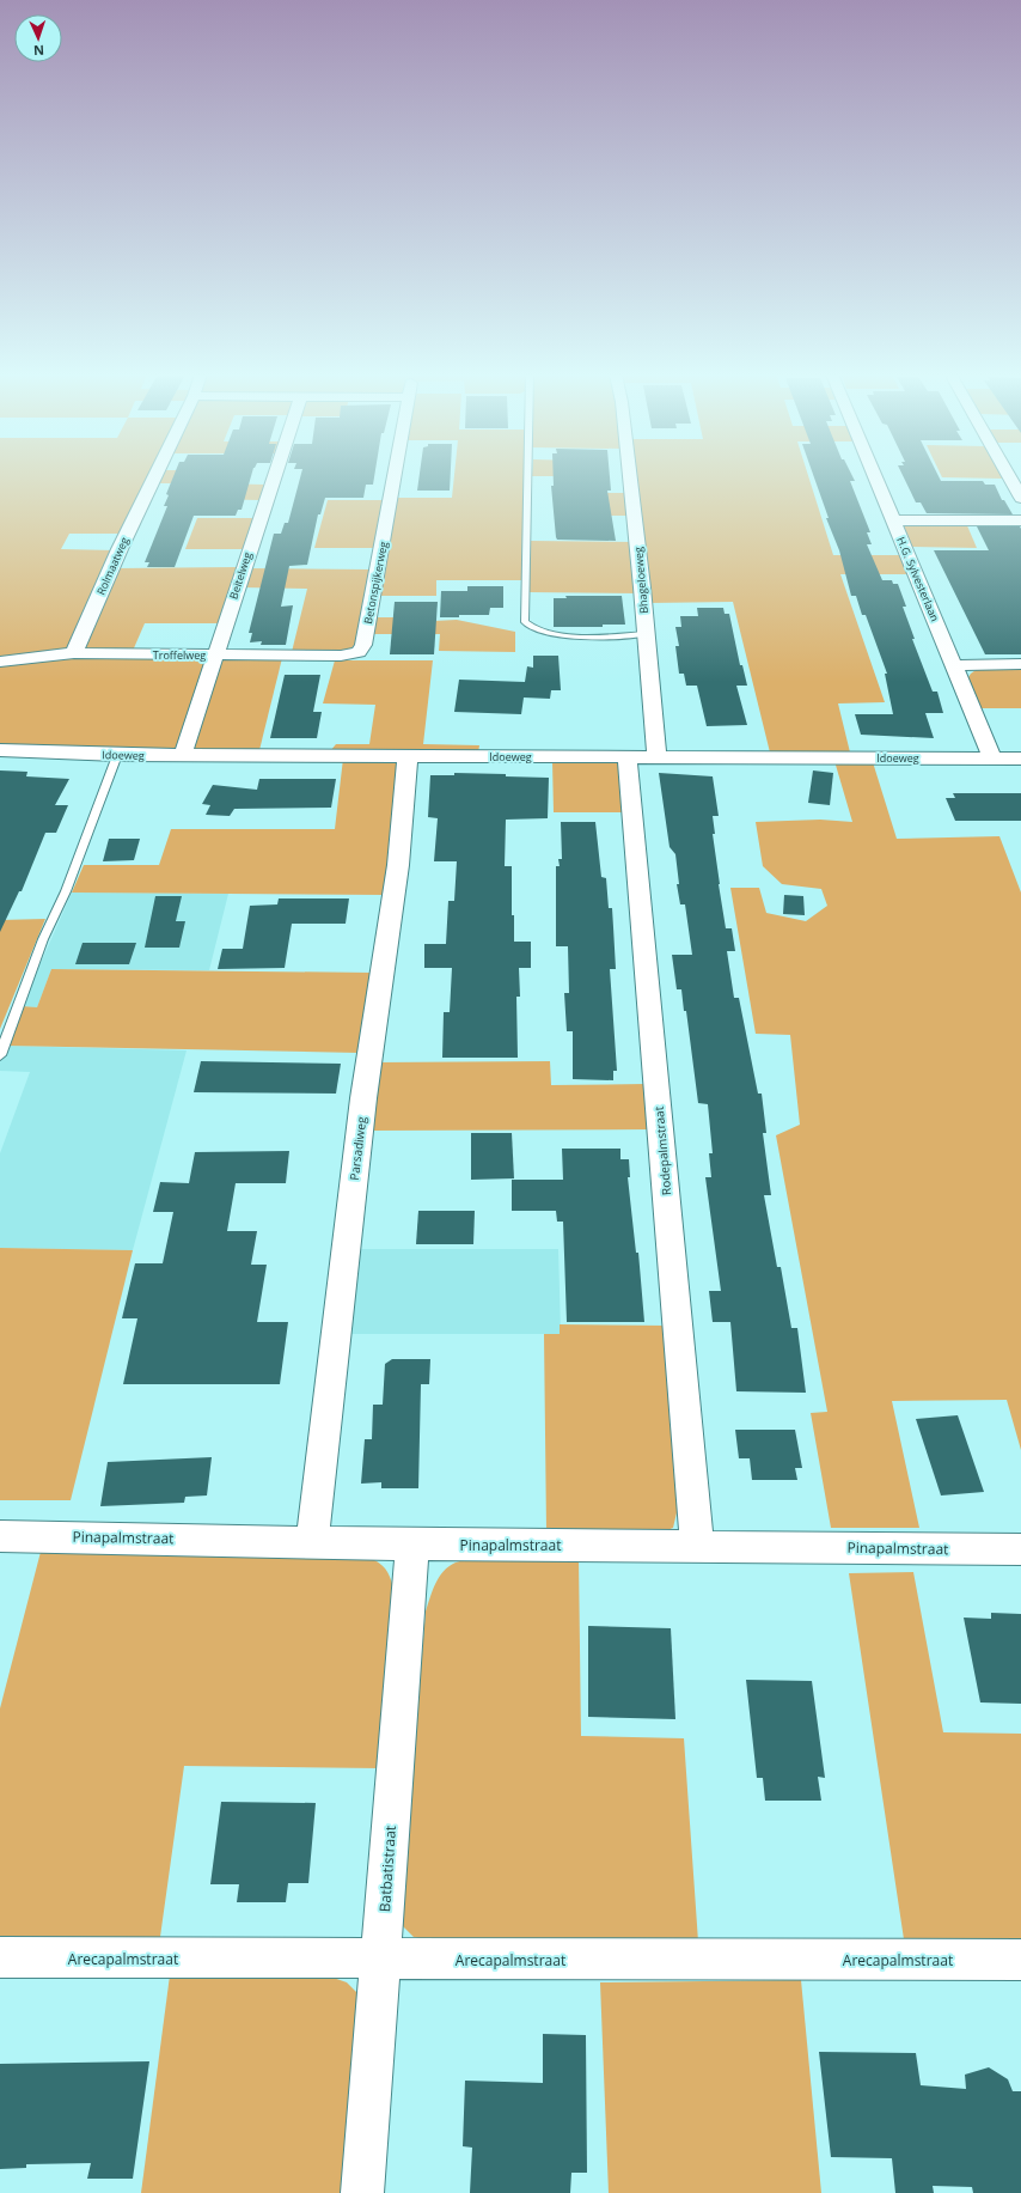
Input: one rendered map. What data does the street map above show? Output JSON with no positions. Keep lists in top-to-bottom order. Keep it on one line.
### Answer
{"streets":{"street":["Rolmaatweg","Beitelweg","H.G. Sylvesterlaan","Bhageloeweg","Betonspijkerweg","Troffelweg","Idoeweg","Parsadiweg","Rodepalmstraat","Pinapalmstraat","Batbatistraat","Arecapalmstraat"]},"crossings":[["Rolmaatweg","Troffelweg"],["Beitelweg","Troffelweg"],["Beitelweg","Idoeweg"],["H.G. Sylvesterlaan","Idoeweg"],["Bhageloeweg","Idoeweg"],["Betonspijkerweg","Troffelweg"],["Idoeweg","Parsadiweg"],["Idoeweg","Rodepalmstraat"],["Parsadiweg","Pinapalmstraat"],["Rodepalmstraat","Pinapalmstraat"],["Pinapalmstraat","Batbatistraat"],["Batbatistraat","Arecapalmstraat"]],"north":"bottom"}
